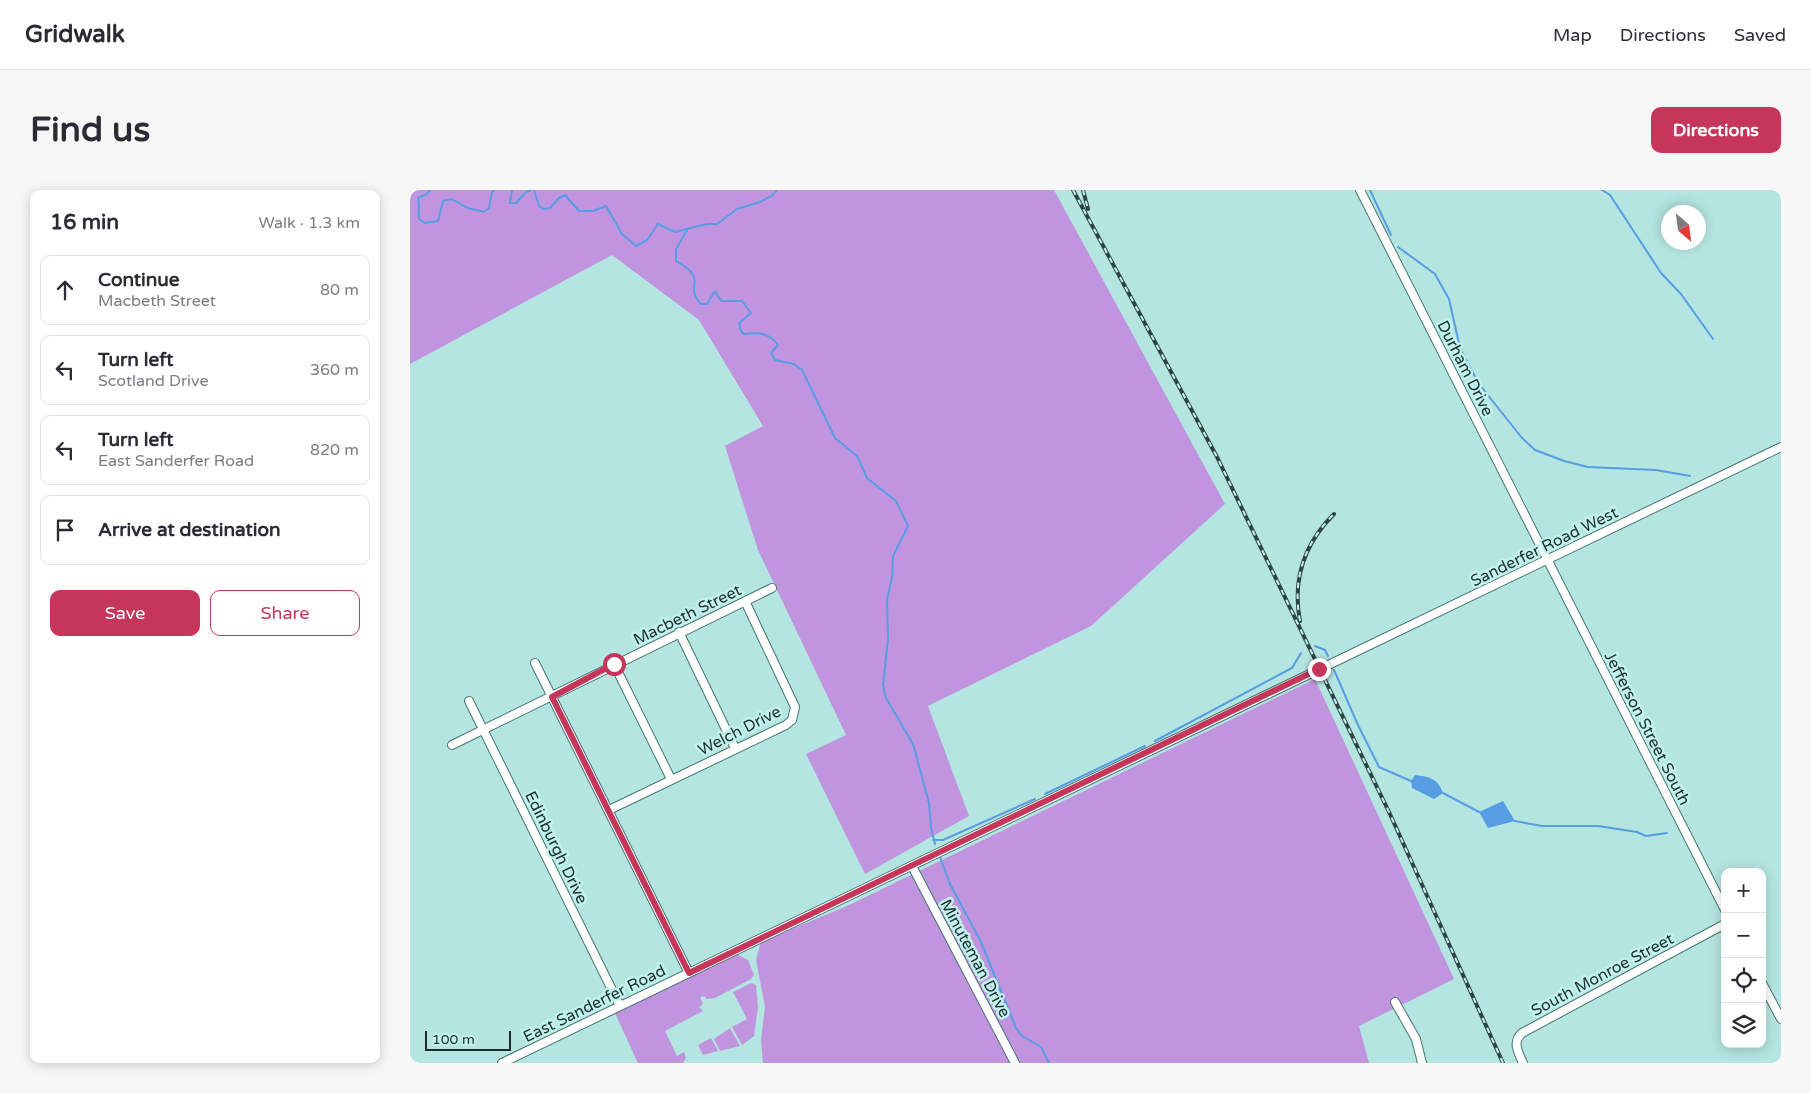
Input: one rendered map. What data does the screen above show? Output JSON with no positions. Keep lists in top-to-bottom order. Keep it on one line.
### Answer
{"streets":{"street":["Durham Drive","Sanderfer Road West","Macbeth Street","Jefferson Street South","Welch Drive","Edinburgh Drive","Minuteman Drive","South Monroe Street","East Sanderfer Road"]},"crossings":[["Durham Drive","Sanderfer Road West"],["Durham Drive","Jefferson Street South"],["Sanderfer Road West","Jefferson Street South"],["Sanderfer Road West","East Sanderfer Road"],["Macbeth Street","Welch Drive"],["Macbeth Street","Edinburgh Drive"],["Edinburgh Drive","East Sanderfer Road"],["Minuteman Drive","East Sanderfer Road"]],"scale_bar":"100 m","north":"bottom right","page":{"header":"Gridwalk","nav":["Map","Directions","Saved"],"buttons":["Directions",["Save","Share"]],"title":"Find us","heading":["16 min","Walk · 1.3 km"],"list":[["Continue","Macbeth Street","80 m"],["Turn left","Scotland Drive","360 m"],["Turn left","East Sanderfer Road","820 m"],"Arrive at destination"],"map_buttons":["+","−"],"scale":"100 m"}}
